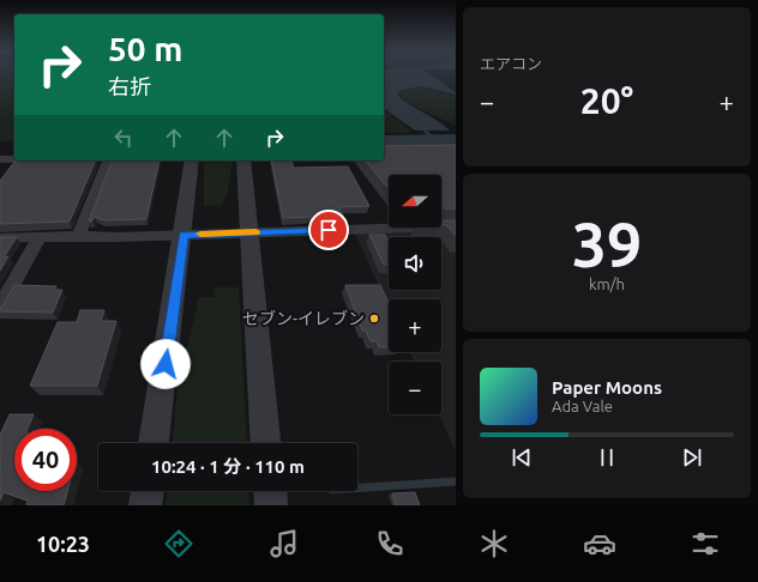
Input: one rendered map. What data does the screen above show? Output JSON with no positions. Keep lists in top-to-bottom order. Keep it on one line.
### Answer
{"places":["セブン-イレブン"],"north":"left","page":{"tile":["エアコン",["39","km/h"]],"turn":["50 m","右折"],"heat":["−","20°","+"],"map_buttons":["+","−"],"song":["Paper Moons","Ada Vale"],"limit":"40","trip":"10:24 · 1 分 · 110 m","tabs":"10:23"}}
